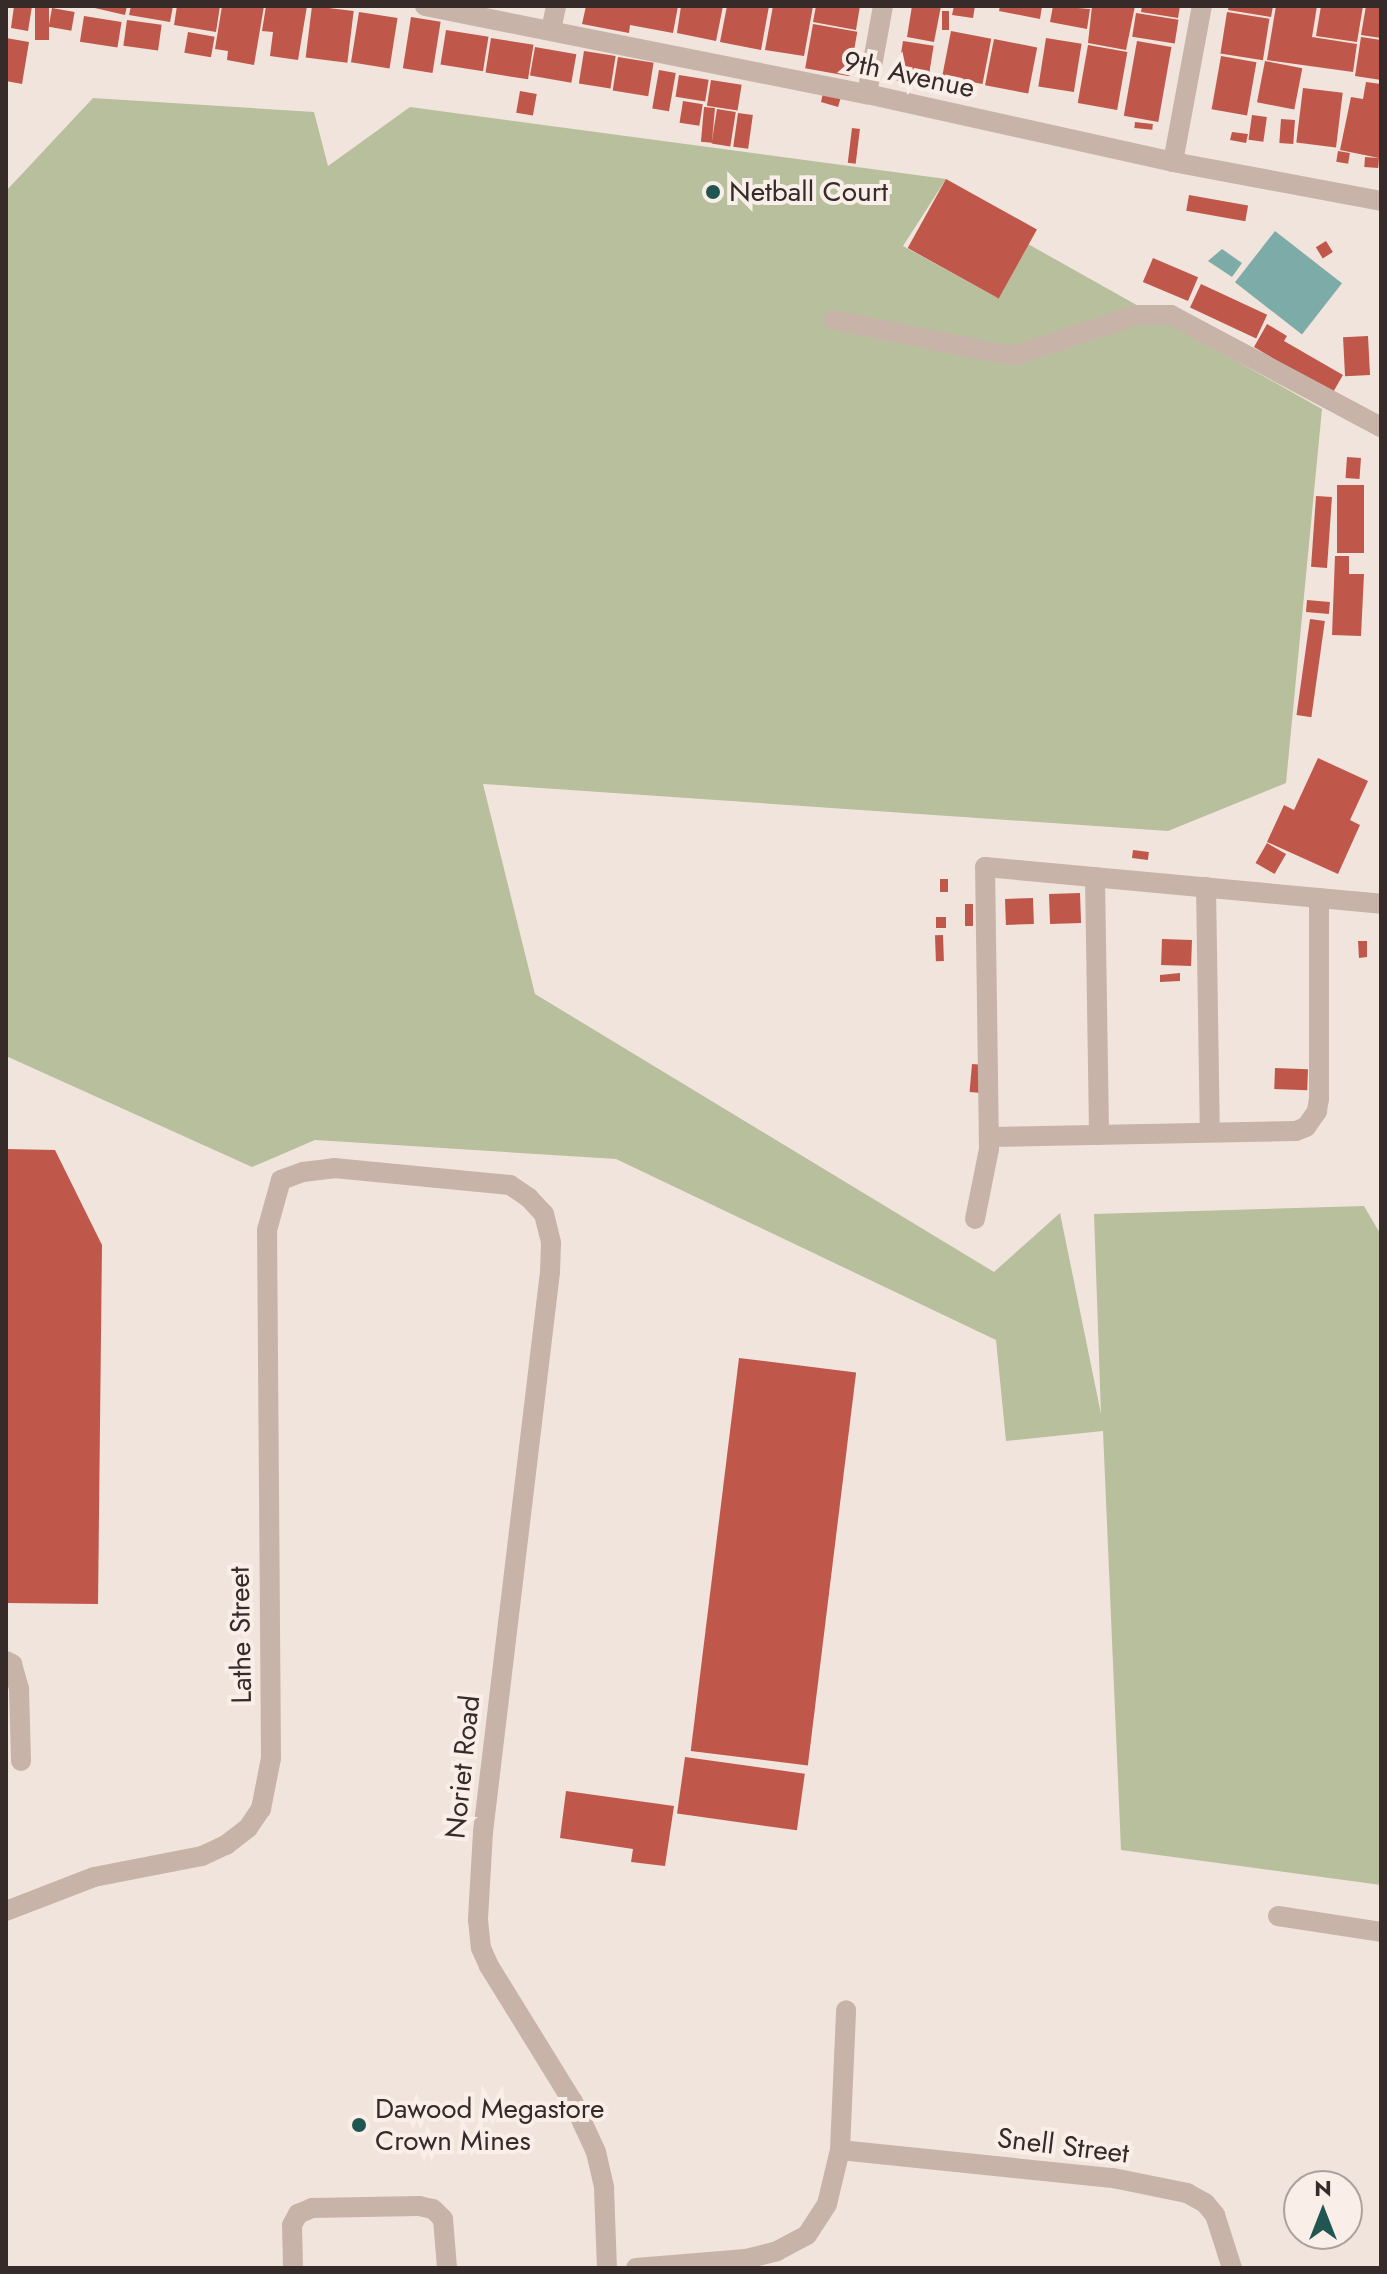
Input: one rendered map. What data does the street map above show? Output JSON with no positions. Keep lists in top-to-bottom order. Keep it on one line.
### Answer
{"streets":{"street":["9th Avenue","Lathe Street","Noriet Road","Snell Street"]},"crossings":[["Lathe Street","Noriet Road"]],"places":["Netball Court","Dawood Megastore Crown Mines"],"north":"top"}
